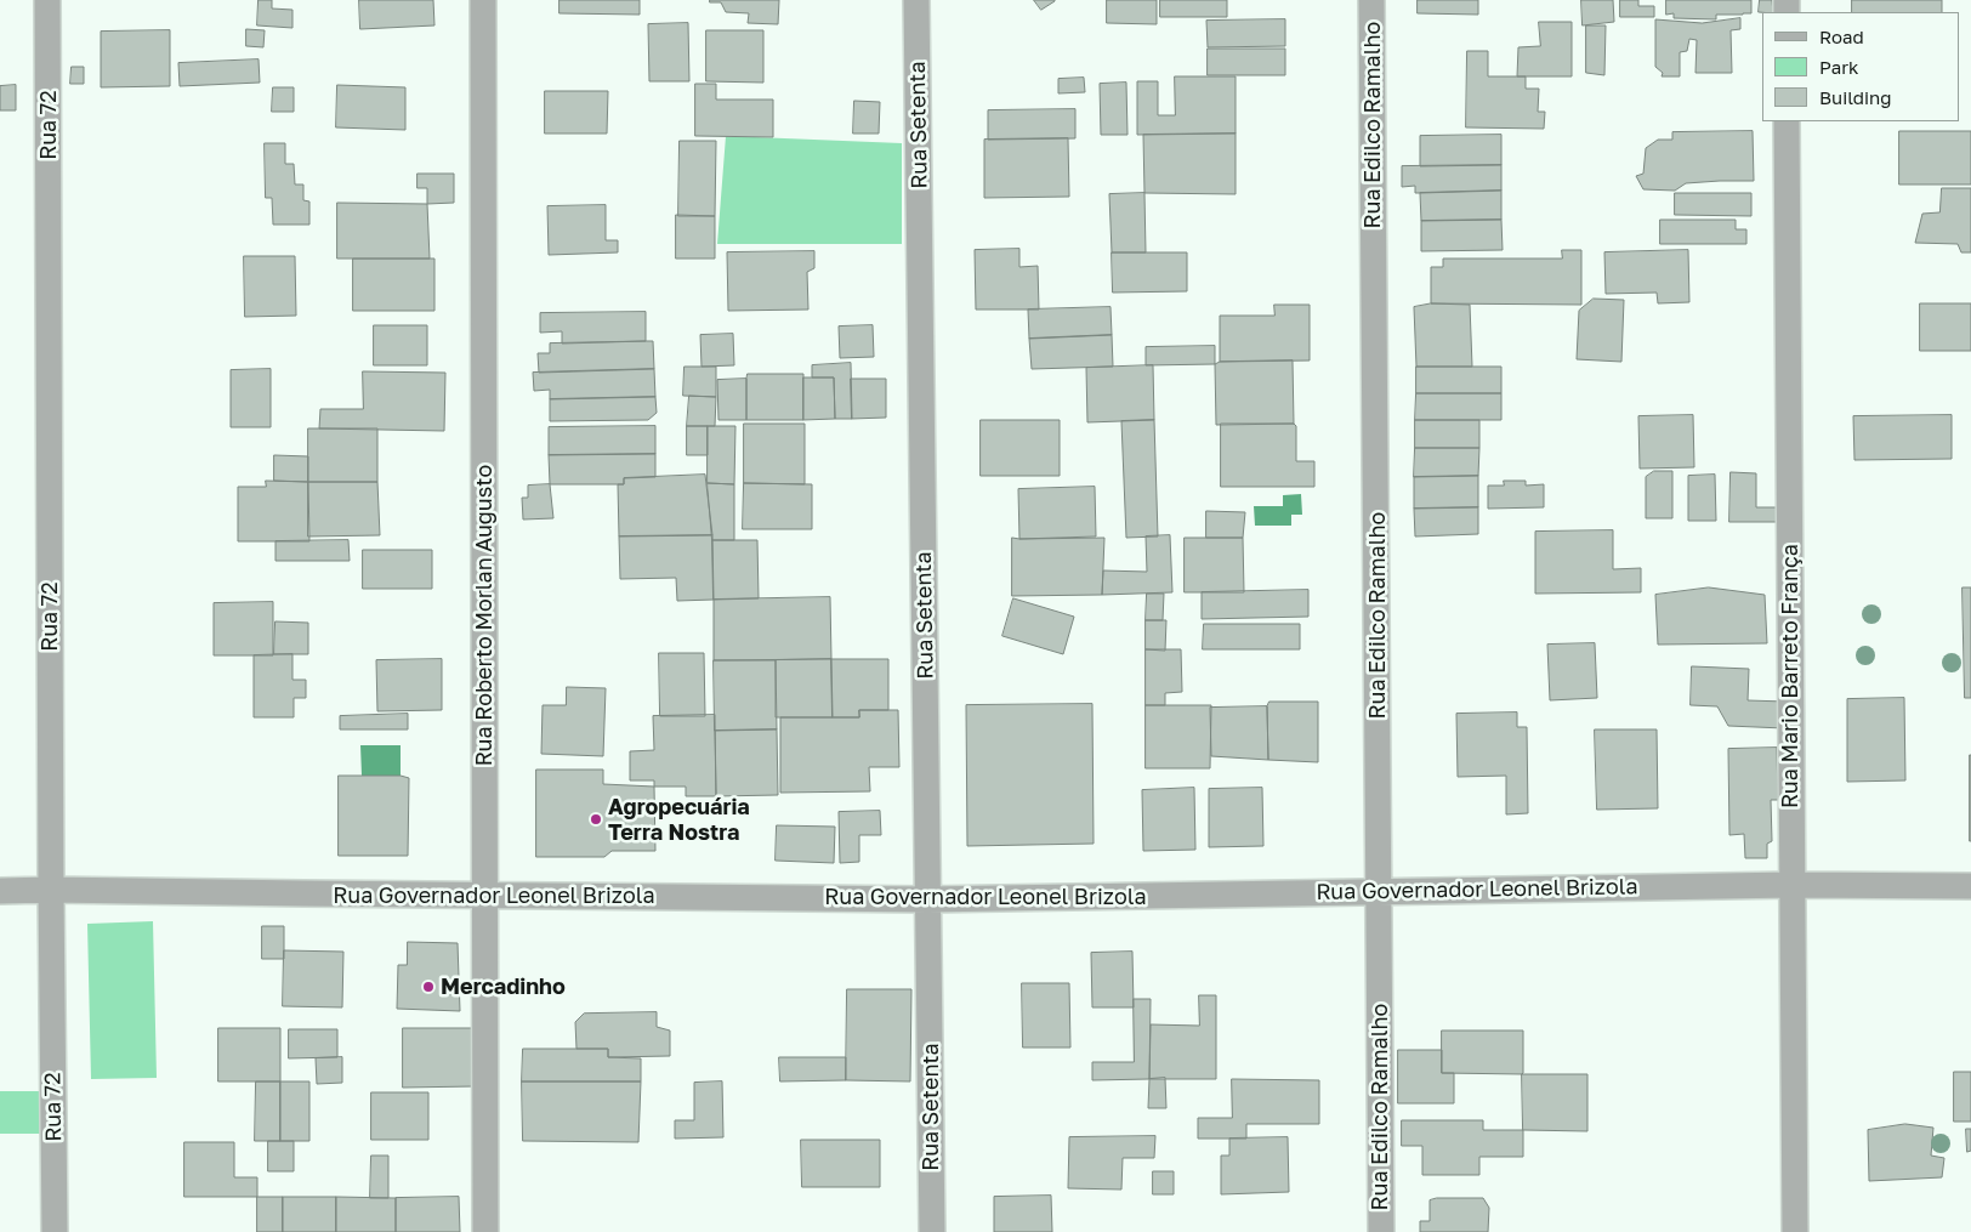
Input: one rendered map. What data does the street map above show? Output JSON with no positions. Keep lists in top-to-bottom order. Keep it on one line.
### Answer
{"streets":{"street":["Rua 72","Rua Setenta","Rua Edilco Ramalho","Rua Roberto Morlan Augusto","Rua Mario Barreto França","Rua Governador Leonel Brizola"]},"crossings":[["Rua 72","Rua Governador Leonel Brizola"],["Rua Setenta","Rua Governador Leonel Brizola"],["Rua Edilco Ramalho","Rua Governador Leonel Brizola"],["Rua Roberto Morlan Augusto","Rua Governador Leonel Brizola"],["Rua Mario Barreto França","Rua Governador Leonel Brizola"]],"places":["Agropecuária Terra Nostra","Mercadinho"],"legend":["Road","Park","Building"]}
